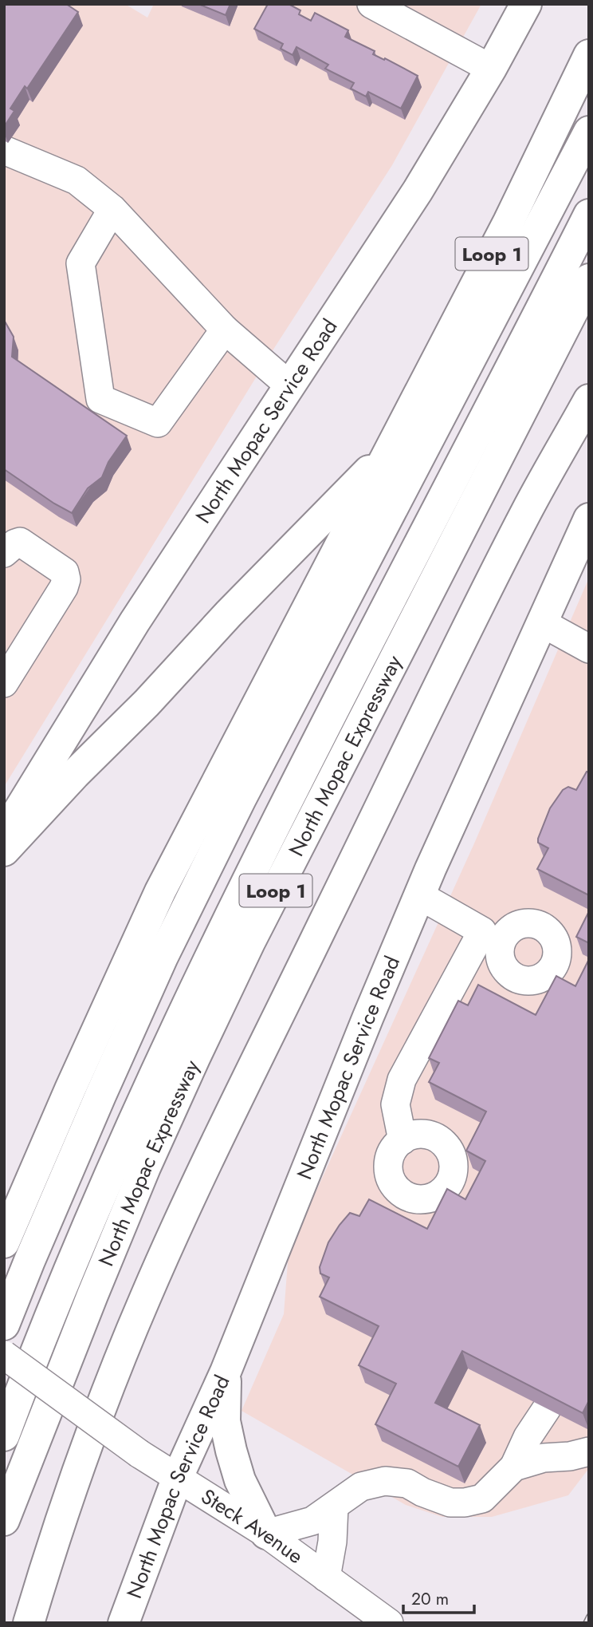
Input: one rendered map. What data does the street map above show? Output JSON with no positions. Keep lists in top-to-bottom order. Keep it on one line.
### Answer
{"streets":{"main road":["Loop 1","North Mopac Service Road","North Mopac Expressway"],"street":["Steck Avenue"]},"crossings":[["North Mopac Service Road","Steck Avenue"]],"scale_bar":"20 m"}
